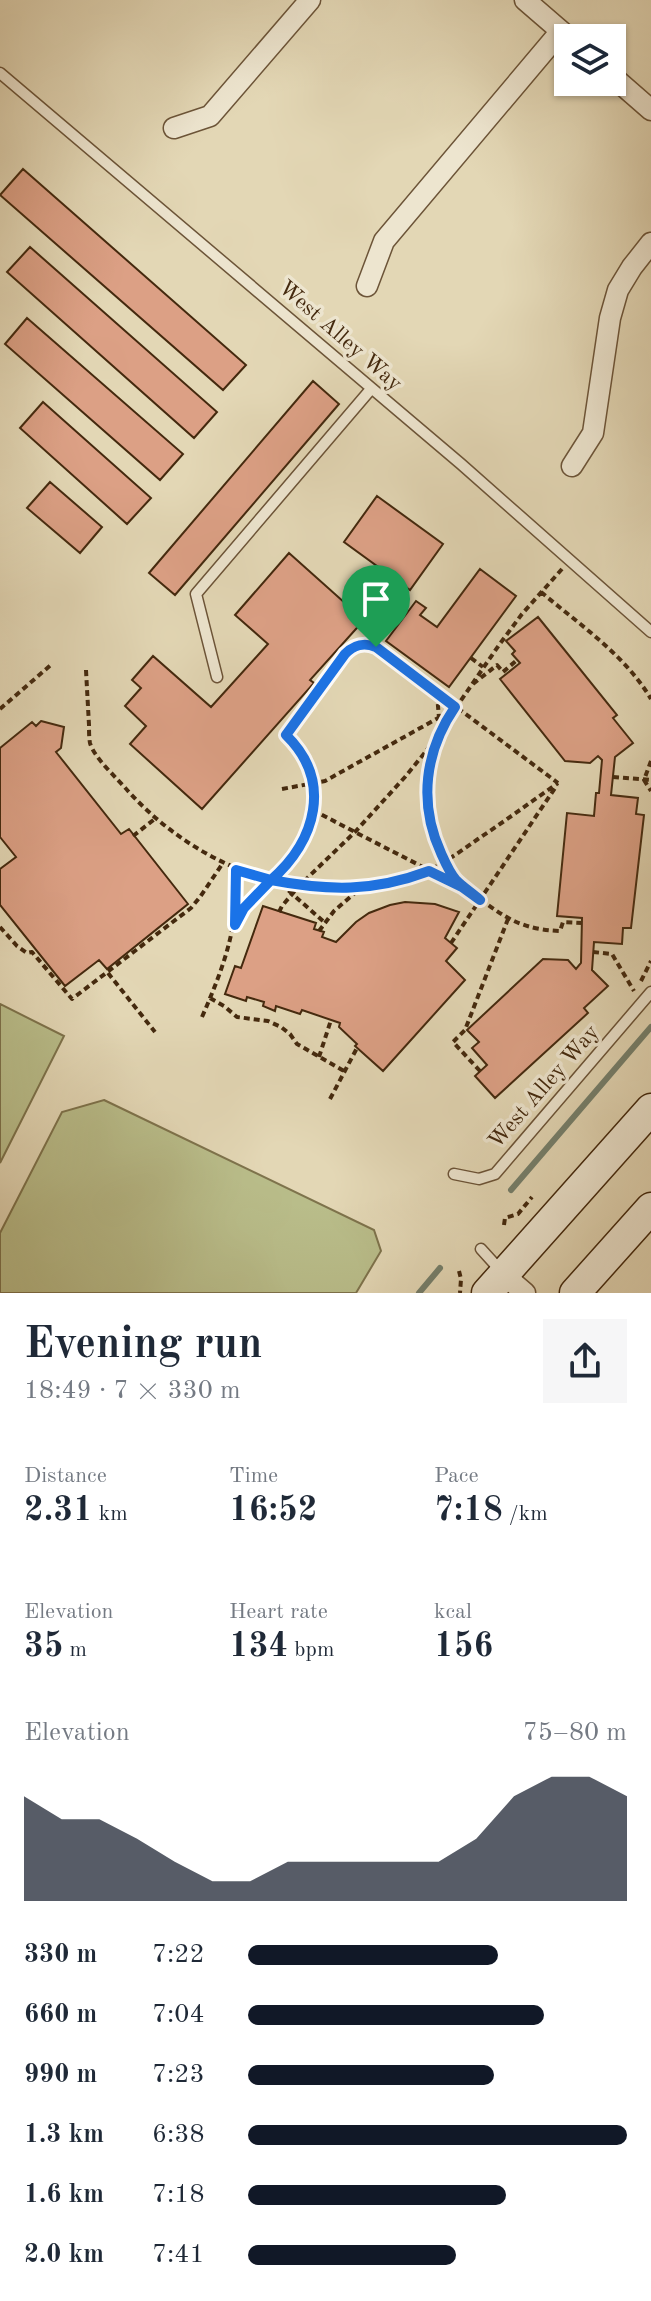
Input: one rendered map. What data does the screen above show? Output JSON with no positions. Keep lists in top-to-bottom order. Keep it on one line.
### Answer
{"streets":{"lane":["West Alley Way"]},"page":{"heading":["Evening run","18:49 · 7 × 330 m"],"stats":[["Distance","2.31 km"],["Time","16:52"],["Pace","7:18 /km"],["Elevation","35 m"],["Heart rate","134 bpm"],["kcal","156"]],"chart":["Elevation","75–80 m"],"list":[{"name":"330 m","note":"7:22"},{"name":"660 m","note":"7:04"},{"name":"990 m","note":"7:23"},{"name":"1.3 km","note":"6:38"},{"name":"1.6 km","note":"7:18"},{"name":"2.0 km","note":"7:41"}]}}
